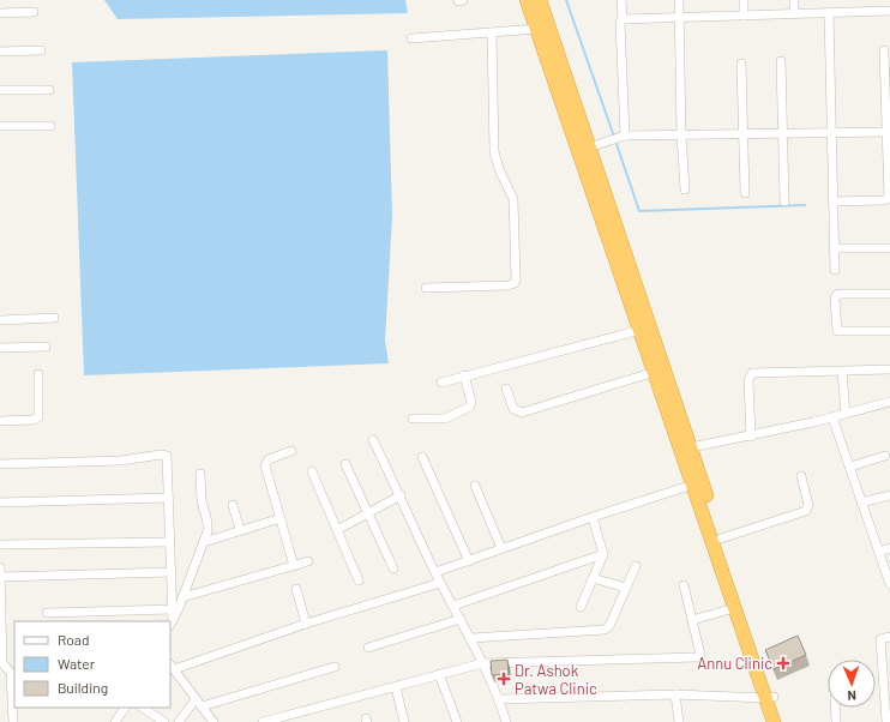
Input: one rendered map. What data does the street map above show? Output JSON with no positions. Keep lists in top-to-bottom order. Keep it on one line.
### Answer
{"places":{"health":["Annu Clinic","Dr. Ashok Patwa Clinic"]},"legend":["Road","Water","Building"],"north":"bottom"}
